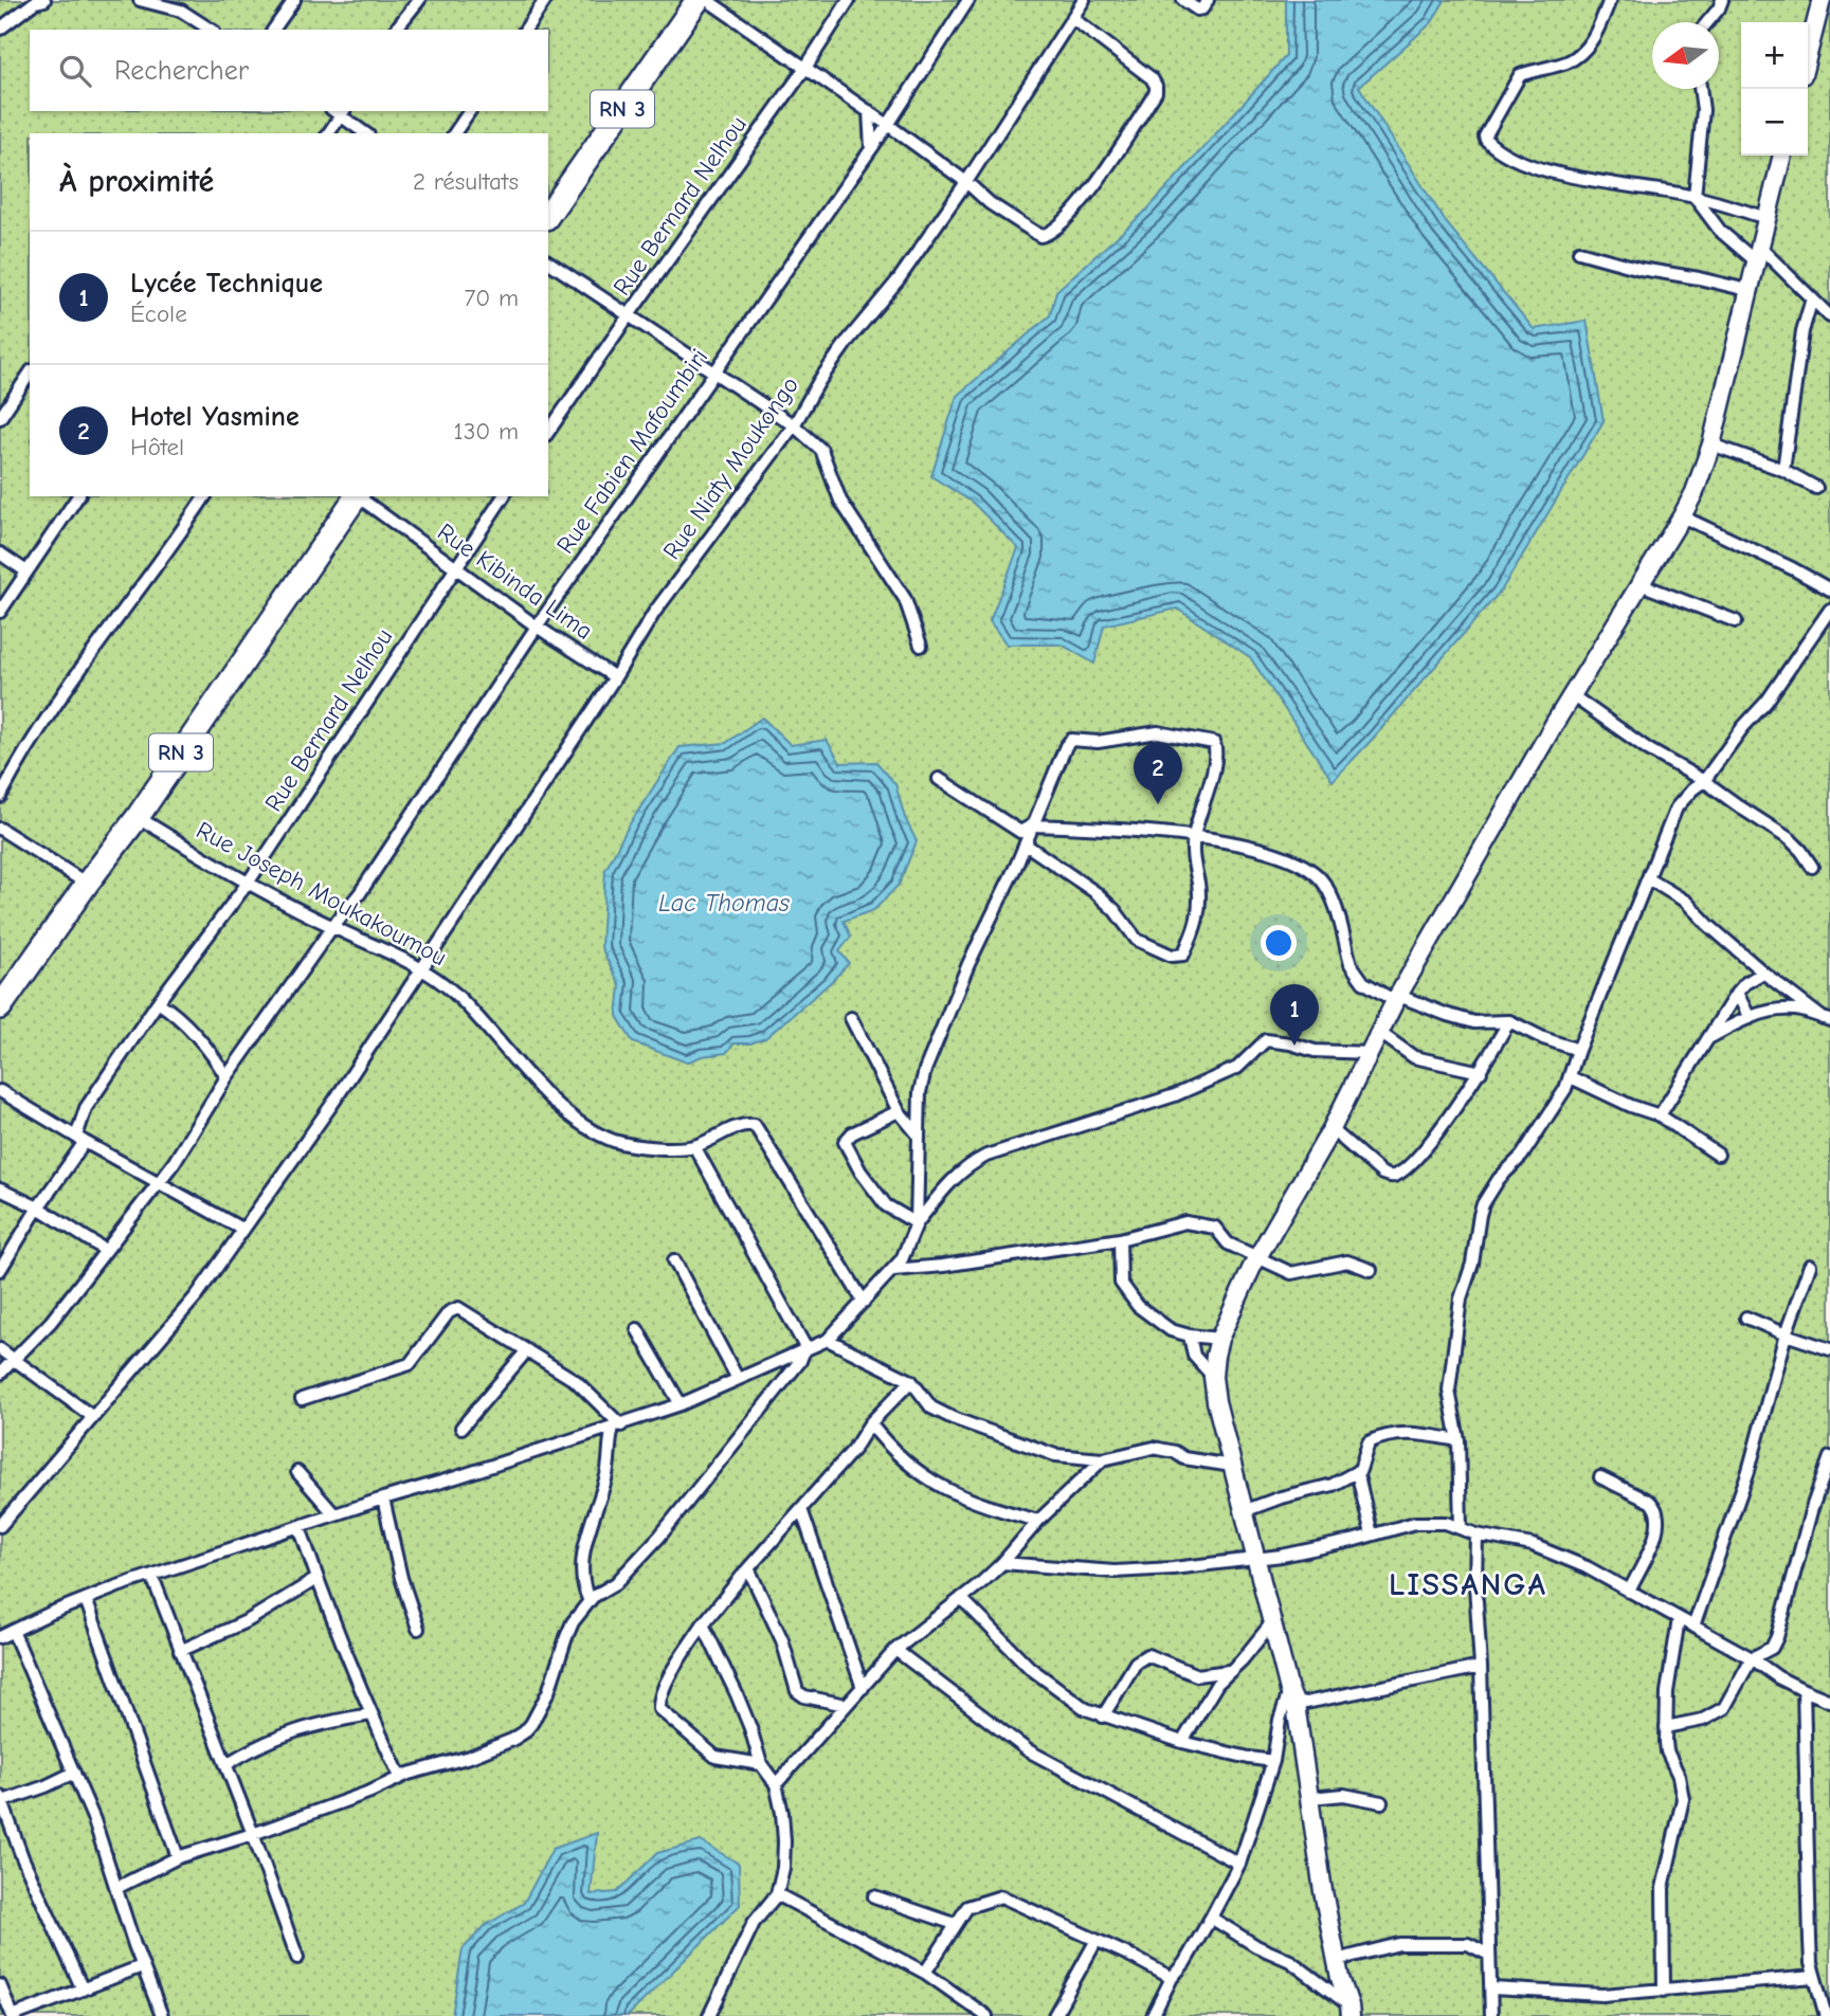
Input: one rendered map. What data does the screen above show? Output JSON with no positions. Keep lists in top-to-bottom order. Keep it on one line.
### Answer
{"streets":{"highway":["RN 3"],"street":["Rue Bernard Nelhou","Rue Fabien Mafoumbiri","Rue Niaty Moukongo","Rue Kibinda Lima","Rue Joseph Moukakoumou"]},"crossings":[["RN 3","Rue Joseph Moukakoumou"],["Rue Bernard Nelhou","Rue Kibinda Lima"],["Rue Bernard Nelhou","Rue Joseph Moukakoumou"],["Rue Fabien Mafoumbiri","Rue Kibinda Lima"],["Rue Fabien Mafoumbiri","Rue Joseph Moukakoumou"],["Rue Niaty Moukongo","Rue Kibinda Lima"],["Rue Niaty Moukongo","Rue Joseph Moukakoumou"]],"districts":["LISSANGA"],"water":["Lac Thomas"],"north":"left","page":{"map_buttons":["+","−"],"search":"Rechercher","heading":["À proximité","2 résultats"],"list":[{"mark":"1","name":"Lycée Technique","note":"École","value":"70 m"},{"mark":"2","name":"Hotel Yasmine","note":"Hôtel","value":"130 m"}],"pins":["2","1"]}}
